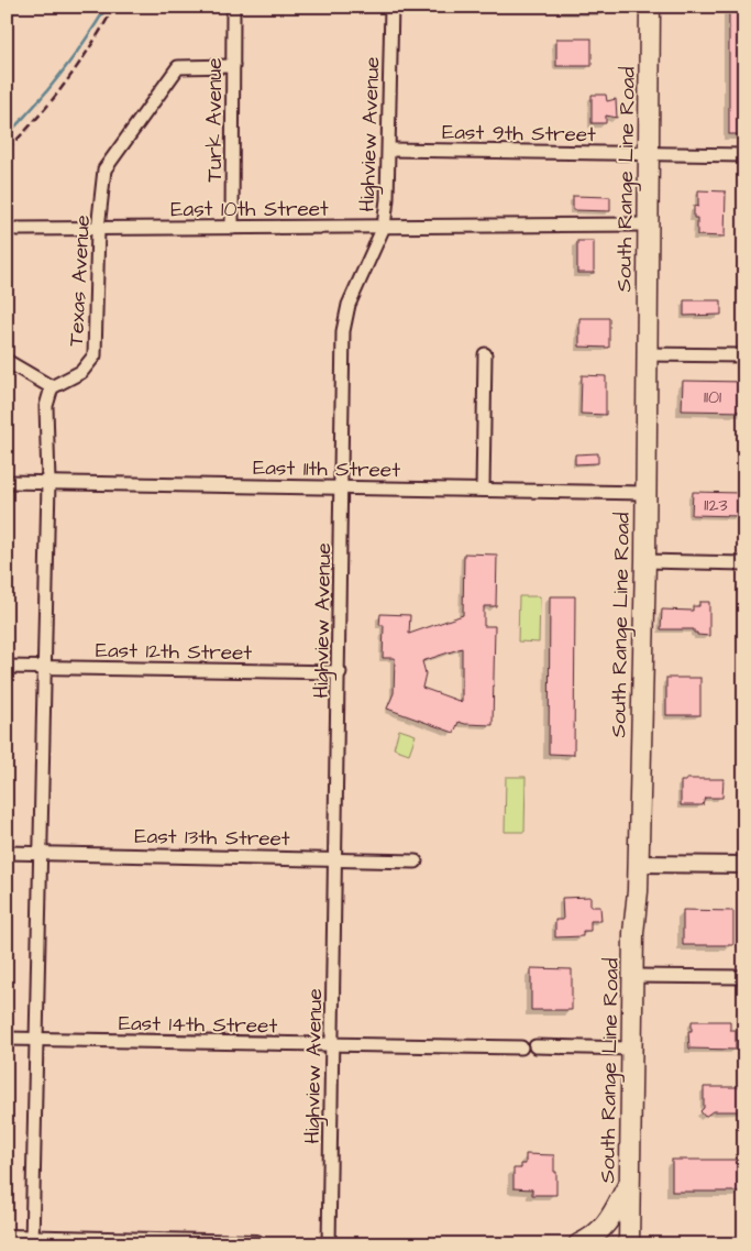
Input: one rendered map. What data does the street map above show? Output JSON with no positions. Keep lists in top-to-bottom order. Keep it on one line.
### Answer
{"streets":{"main road":["South Range Line Road"],"street":["Turk Avenue","East 9th Street","Highview Avenue","East 10th Street","Texas Avenue","East 11th Street","East 12th Street","East 13th Street","East 14th Street"]},"crossings":[["Turk Avenue","East 10th Street"],["Turk Avenue","Texas Avenue"],["East 9th Street","Highview Avenue"],["East 9th Street","South Range Line Road"],["Highview Avenue","East 10th Street"],["Highview Avenue","East 11th Street"],["Highview Avenue","East 12th Street"],["Highview Avenue","East 13th Street"],["Highview Avenue","East 14th Street"],["South Range Line Road","East 10th Street"],["South Range Line Road","East 11th Street"],["East 10th Street","Texas Avenue"]],"house_numbers":["1101","1123"]}
